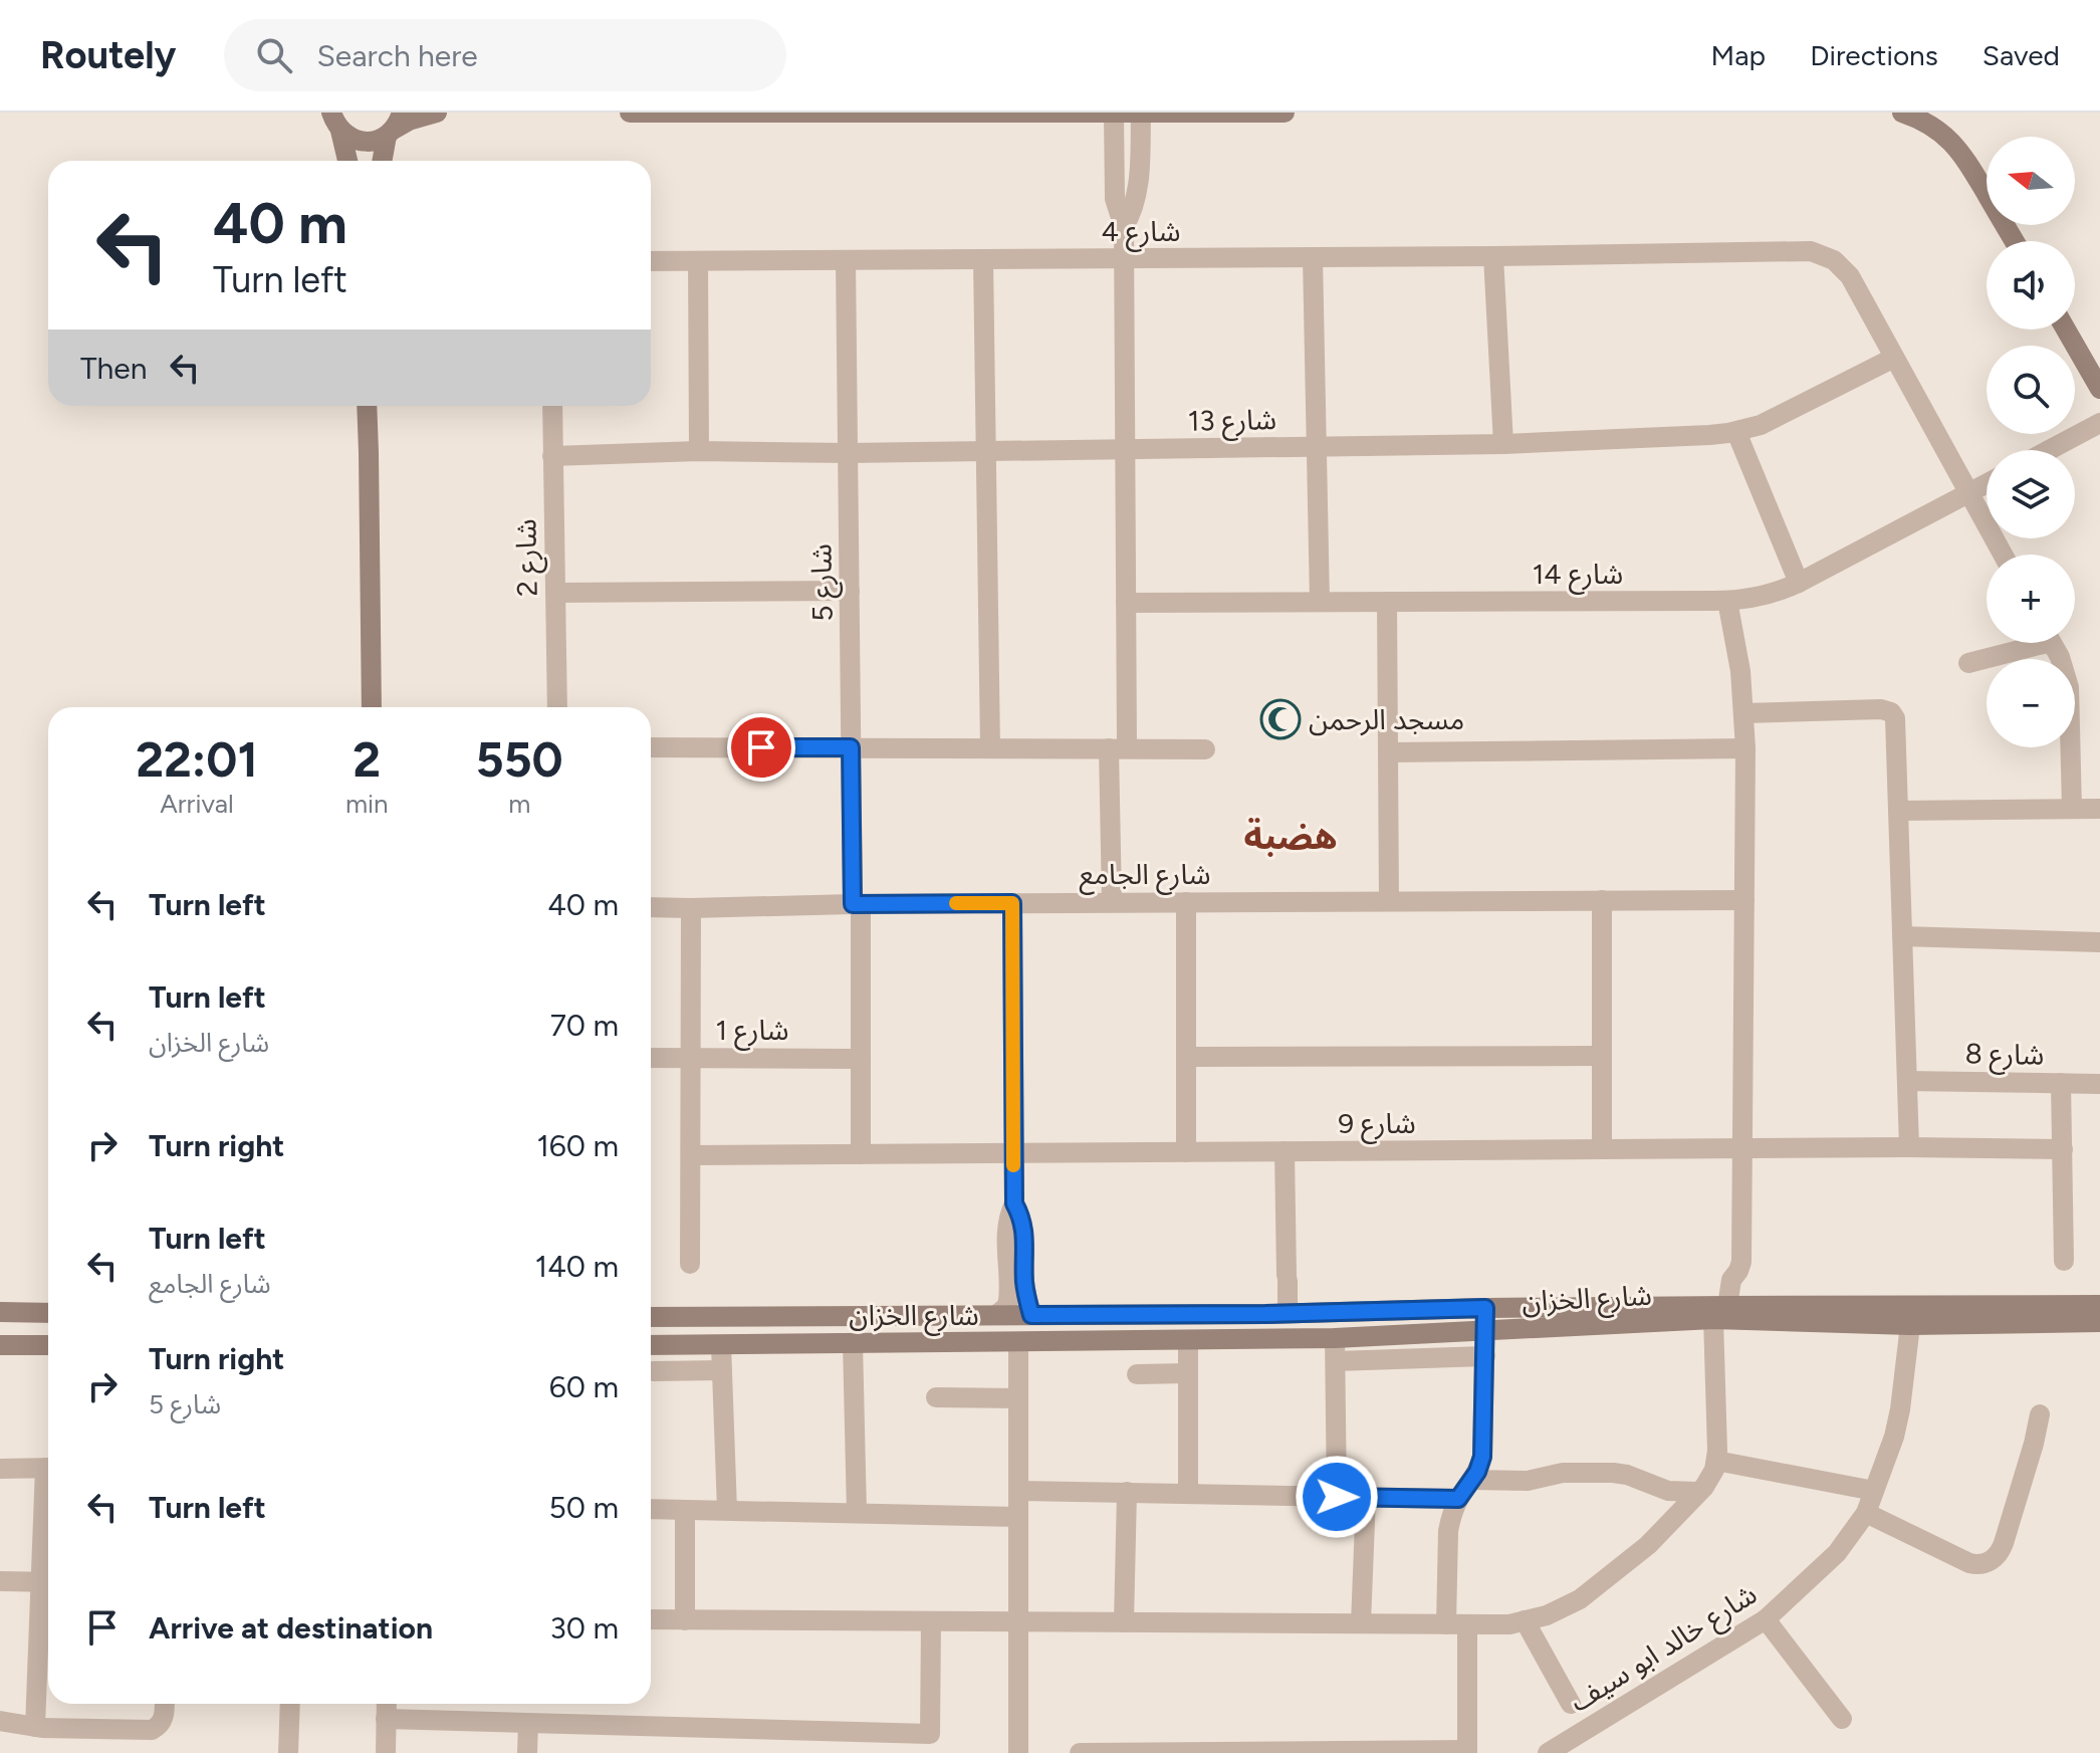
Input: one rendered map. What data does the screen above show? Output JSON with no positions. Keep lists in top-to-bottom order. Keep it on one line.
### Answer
{"streets":{"main road":["شارع الخزان"],"street":["شارع 4","شارع 13","شارع 2","شارع 14","شارع 5","شارع الجامع","شارع 1","شارع 8","شارع 9","شارع خالد ابو سيف"]},"crossings":[["شارع 4","شارع 13"],["شارع 4","شارع 14"],["شارع 4","شارع 5"],["شارع 13","شارع 2"],["شارع 13","شارع 5"],["شارع 5","شارع الجامع"],["شارع 5","شارع 1"],["شارع 5","شارع 9"],["شارع الخزان","شارع خالد ابو سيف"]],"districts":["هضبة"],"places":{"mosque":["مسجد الرحمن"]},"north":"left","page":{"header":"Routely","search":"Search here","nav":["Map","Directions","Saved"],"map_buttons":["+","−"],"turn":["40 m","Turn left"],"then":"Then","eta":["22:01","Arrival","2","min","550","m"],"list":[{"name":"Turn left","value":"40 m"},{"name":"Turn left","note":"شارع الخزان","value":"70 m"},{"name":"Turn right","value":"160 m"},{"name":"Turn left","note":"شارع الجامع","value":"140 m"},{"name":"Turn right","note":"شارع 5","value":"60 m"},{"name":"Turn left","value":"50 m"},{"name":"Arrive at destination","value":"30 m"}]}}
